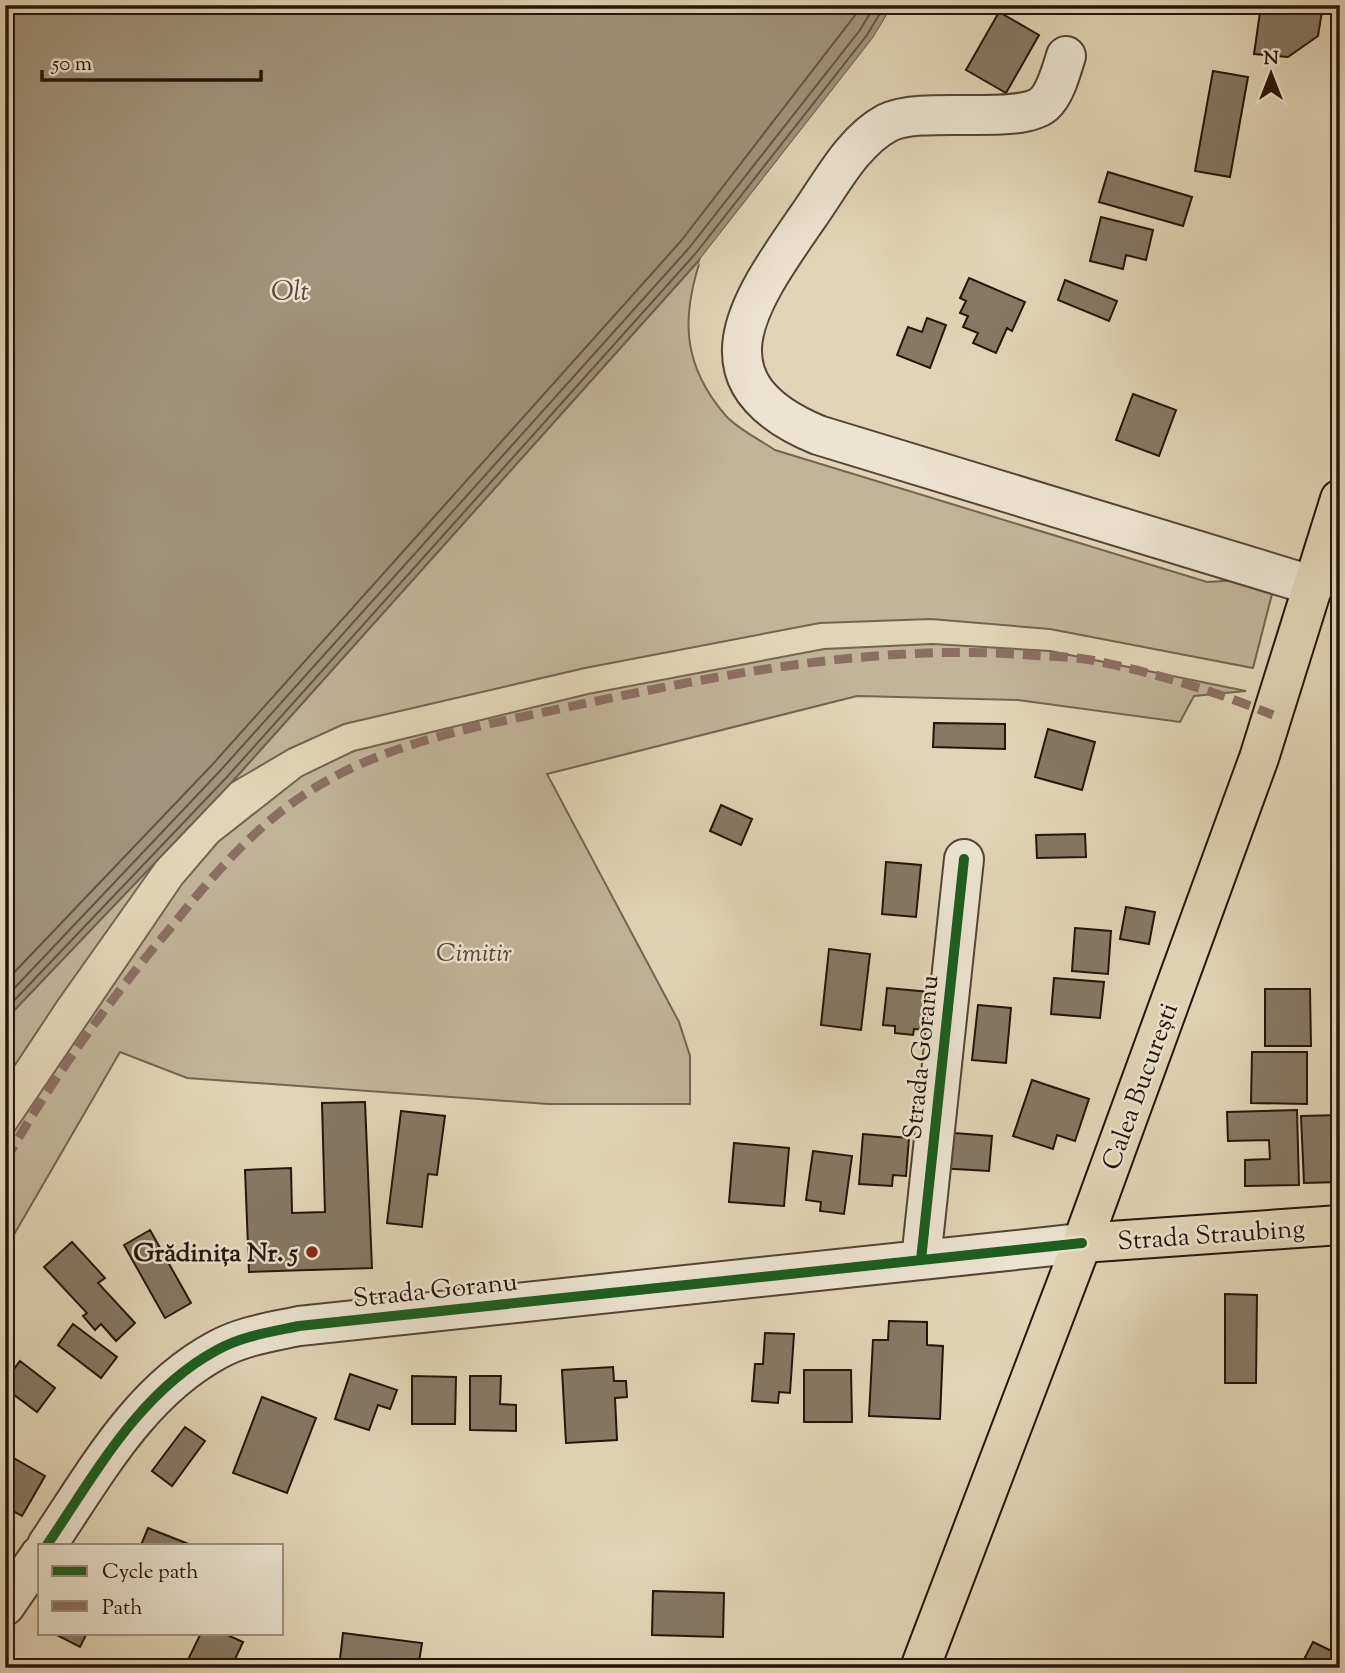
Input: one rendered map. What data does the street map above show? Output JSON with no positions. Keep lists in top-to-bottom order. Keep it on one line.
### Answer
{"streets":{"main road":["Calea București","Strada Straubing"],"street":["Strada Goranu"]},"crossings":[["Strada Goranu","Calea București"],["Strada Goranu","Strada Straubing"],["Calea București","Strada Straubing"]],"water":["Olt"],"parks":["Cimitir"],"places":["Grădinița Nr. 5"],"legend":["Cycle path","Path"],"scale_bar":"50 m","north":"top"}
